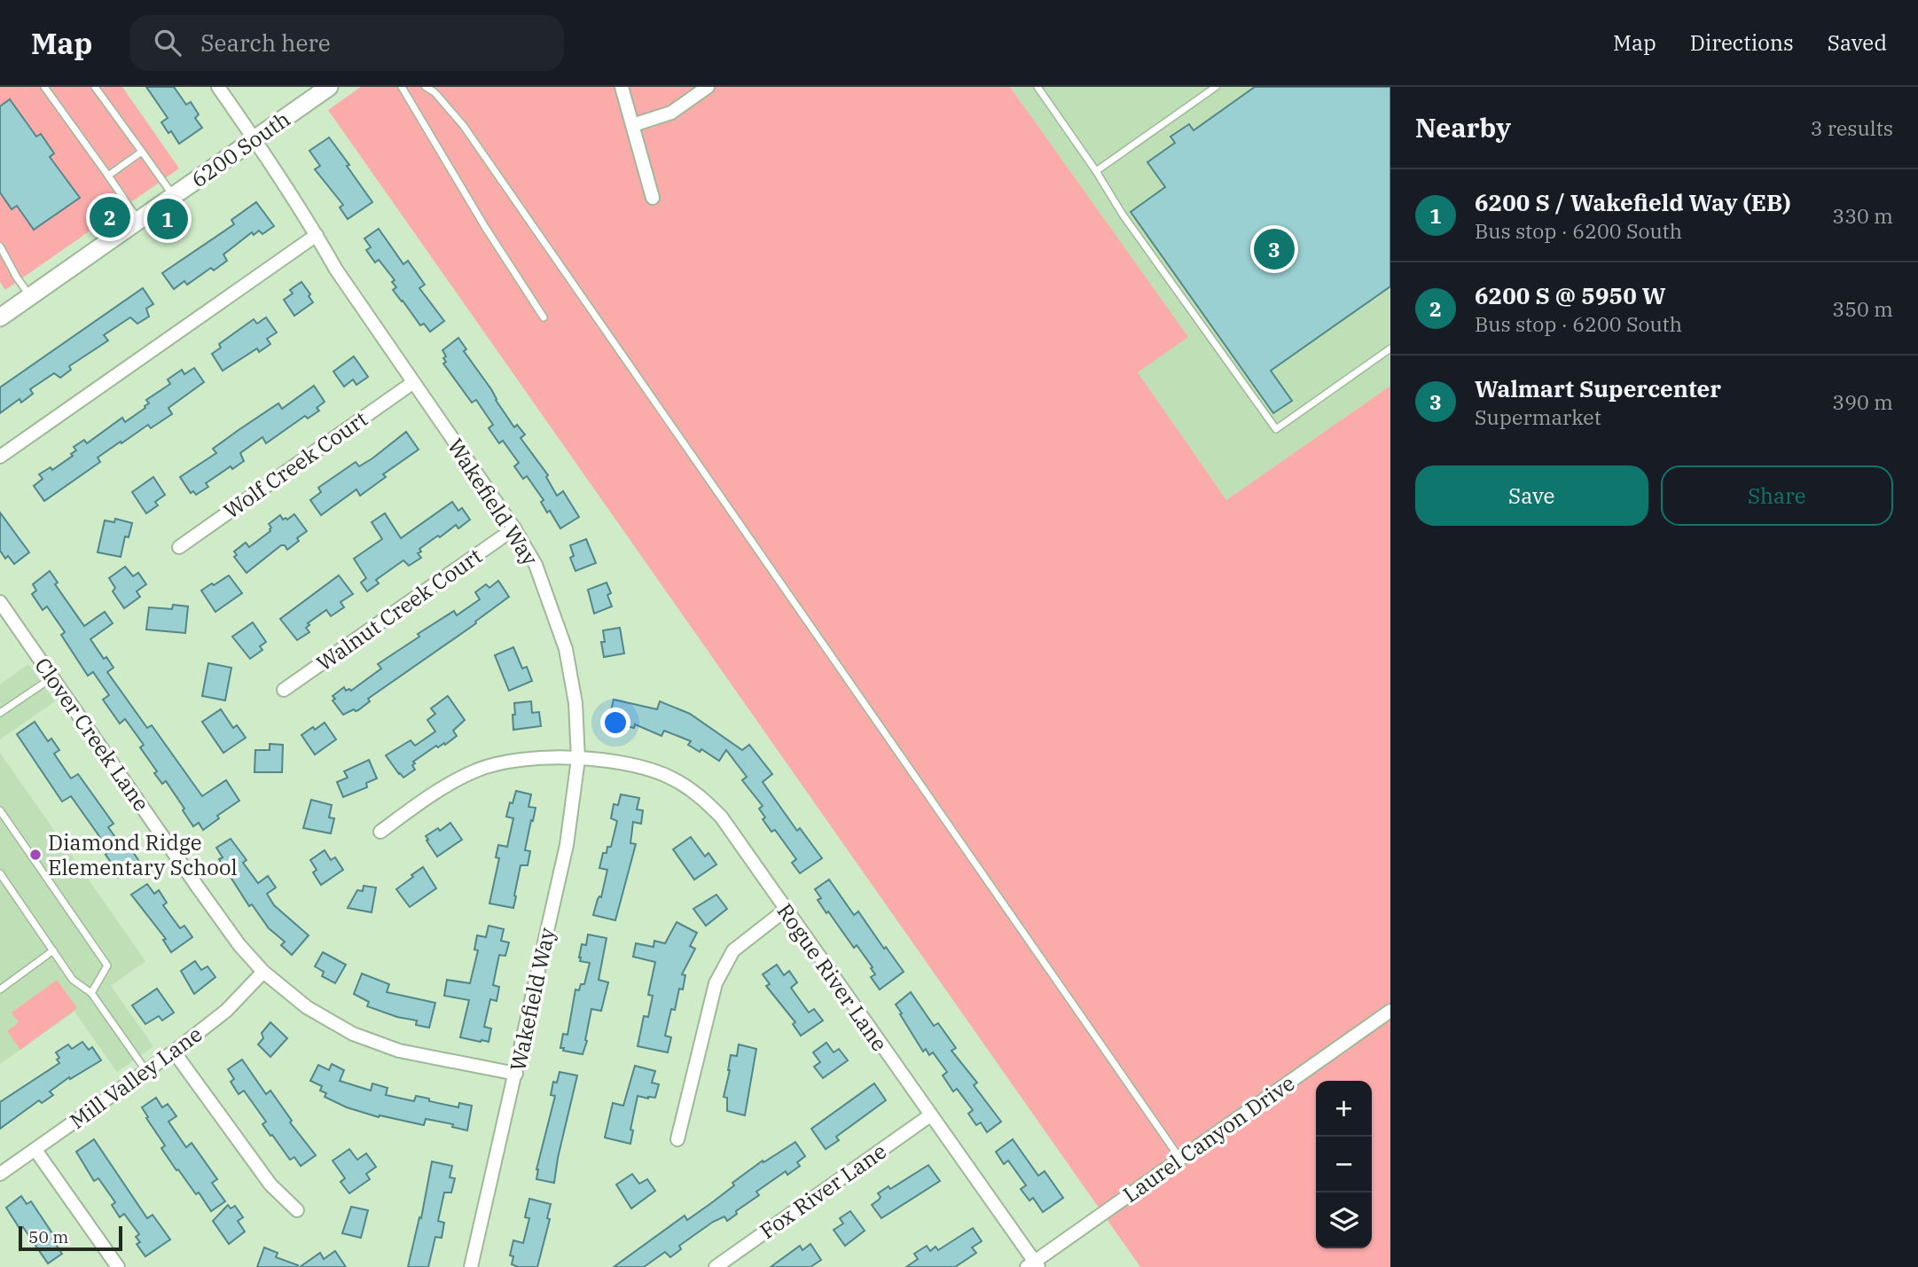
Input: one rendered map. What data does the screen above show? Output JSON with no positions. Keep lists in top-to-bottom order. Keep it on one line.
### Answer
{"streets":{"main road":["6200 South"],"street":["Wolf Creek Court","Wakefield Way","Walnut Creek Court","Clover Creek Lane","Rogue River Lane","Mill Valley Lane","Laurel Canyon Drive","Fox River Lane"]},"crossings":[["6200 South","Wakefield Way"],["Wolf Creek Court","Wakefield Way"],["Wakefield Way","Walnut Creek Court"],["Wakefield Way","Clover Creek Lane"],["Wakefield Way","Rogue River Lane"],["Clover Creek Lane","Mill Valley Lane"],["Rogue River Lane","Laurel Canyon Drive"],["Rogue River Lane","Fox River Lane"]],"places":["Diamond Ridge Elementary School"],"scale_bar":"50 m","page":{"header":"Map","search":"Search here","nav":["Map","Directions","Saved"],"heading":["Nearby","3 results"],"list":[{"mark":"1","name":"6200 S / Wakefield Way (EB)","note":"Bus stop · 6200 South","value":"330 m"},{"mark":"2","name":"6200 S @ 5950 W","note":"Bus stop · 6200 South","value":"350 m"},{"mark":"3","name":"Walmart Supercenter","note":"Supermarket","value":"390 m"}],"pins":["2","1","3"],"buttons":["Save","Share"],"map_buttons":["+","−"],"scale":"50 m"}}
